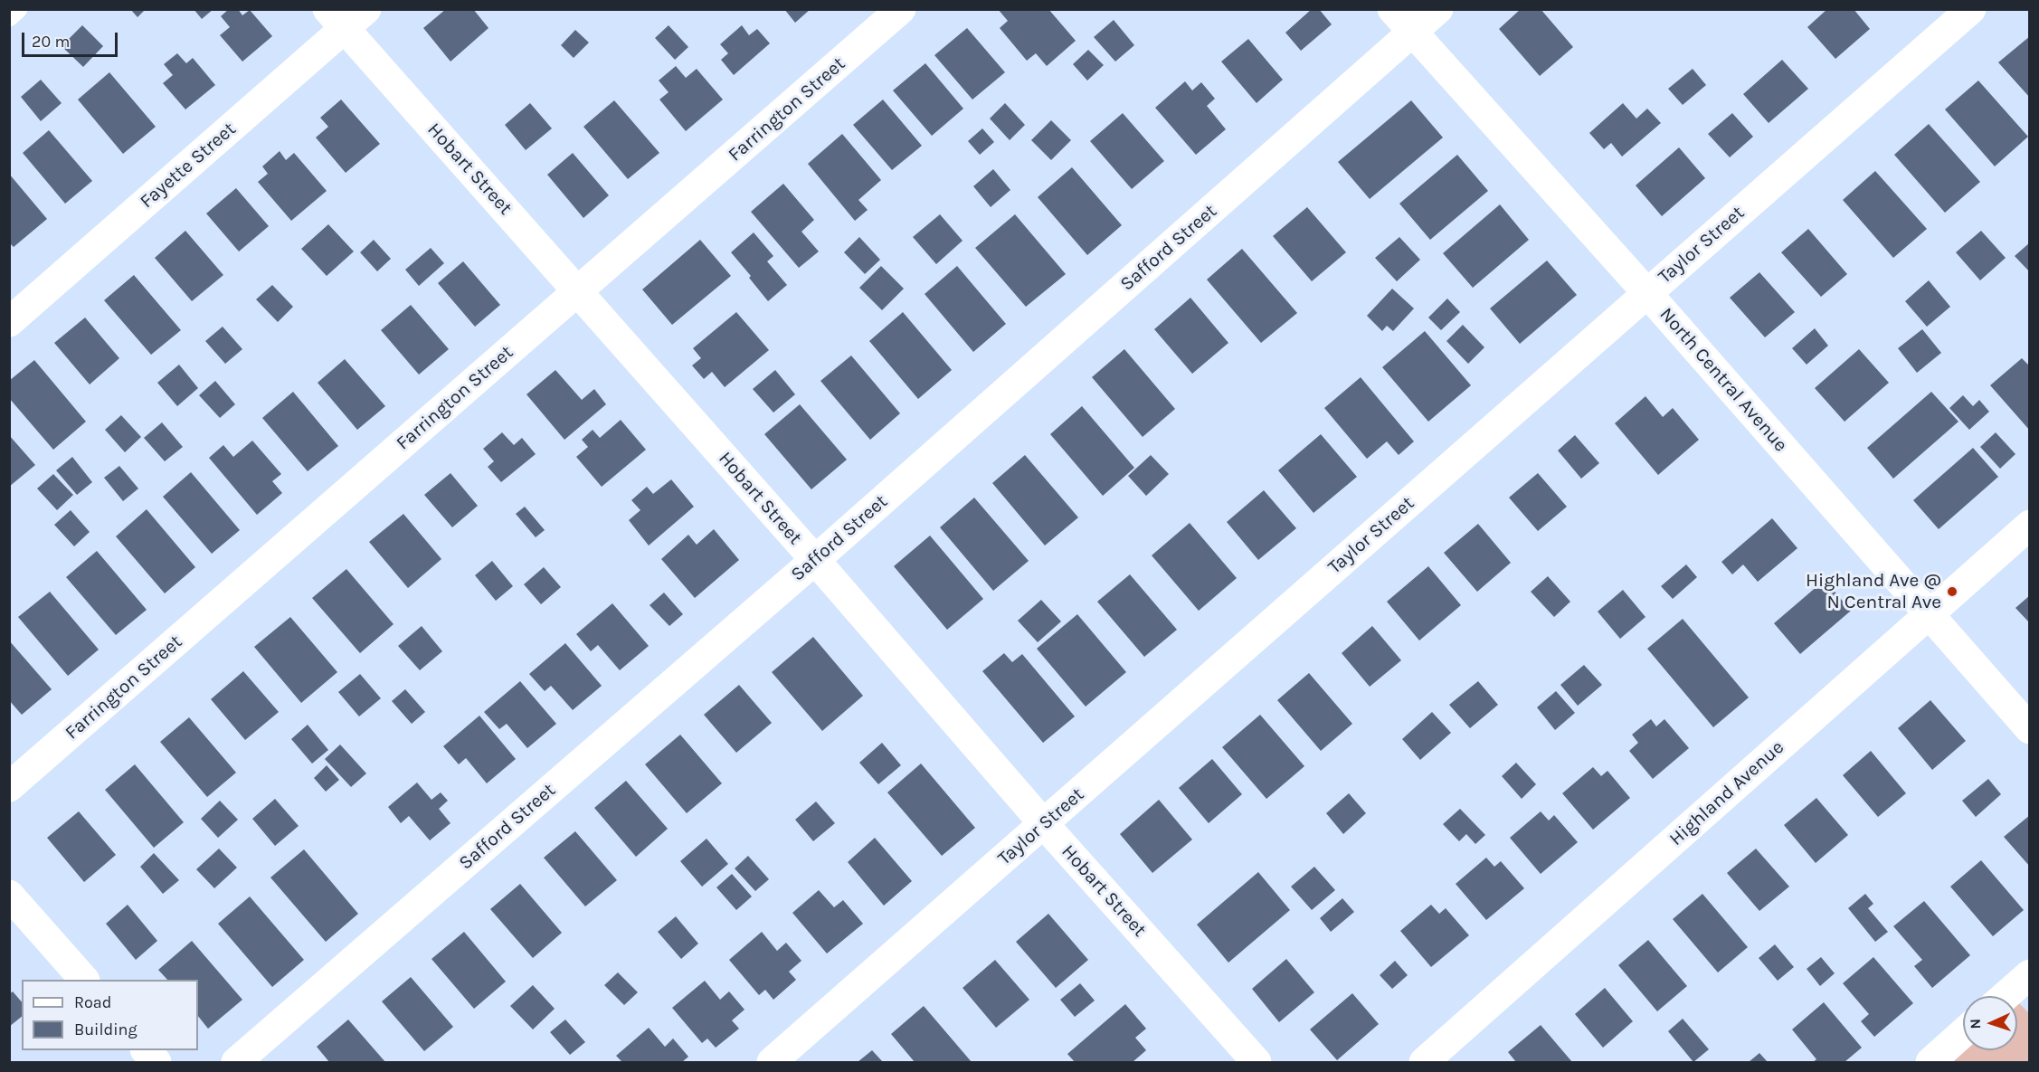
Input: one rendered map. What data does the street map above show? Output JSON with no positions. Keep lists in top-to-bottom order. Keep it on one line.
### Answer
{"streets":{"street":["Farrington Street","Fayette Street","Hobart Street","Taylor Street","Safford Street","North Central Avenue","Highland Avenue"]},"crossings":[["Farrington Street","Hobart Street"],["Fayette Street","Hobart Street"],["Hobart Street","Taylor Street"],["Hobart Street","Safford Street"],["Taylor Street","North Central Avenue"],["Safford Street","North Central Avenue"],["North Central Avenue","Highland Avenue"]],"places":["Highland Ave @ N Central Ave"],"legend":["Road","Building"],"scale_bar":"20 m","north":"left"}
